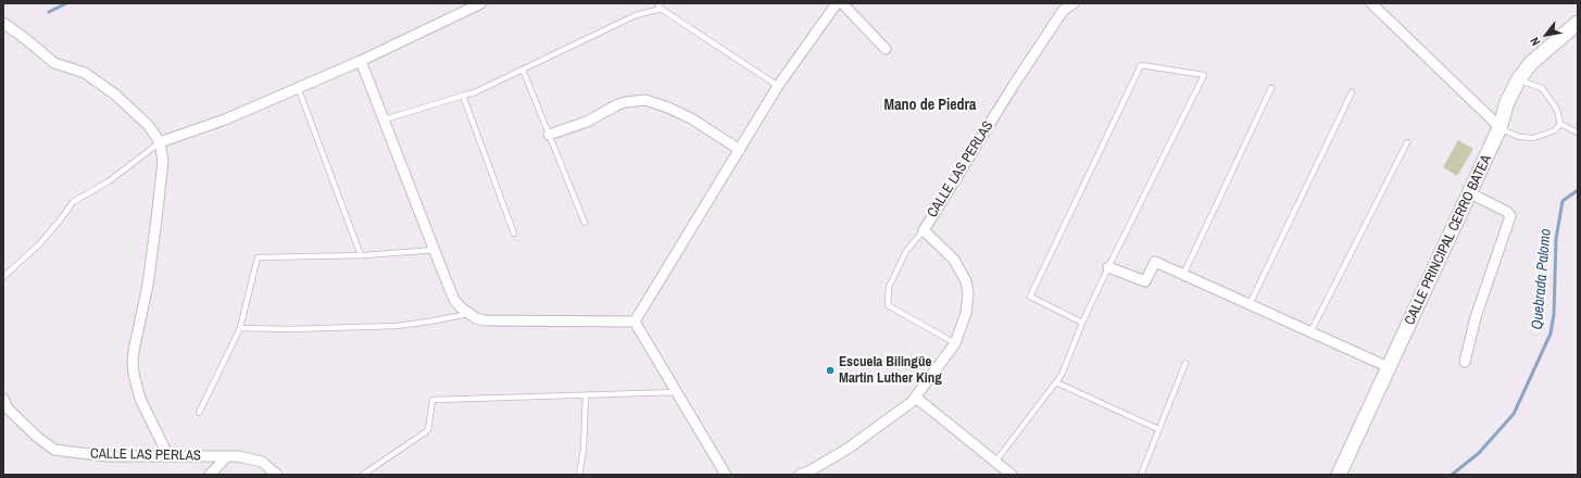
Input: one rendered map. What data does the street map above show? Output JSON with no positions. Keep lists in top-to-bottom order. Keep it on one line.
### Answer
{"streets":{"street":["CALLE LAS PERLAS","CALLE PRINCIPAL CERRO BATEA"]},"districts":["Mano de Piedra"],"water":["Quebrada Palomo"],"places":["Escuela Bilingüe Martin Luther King"],"north":"bottom left"}
